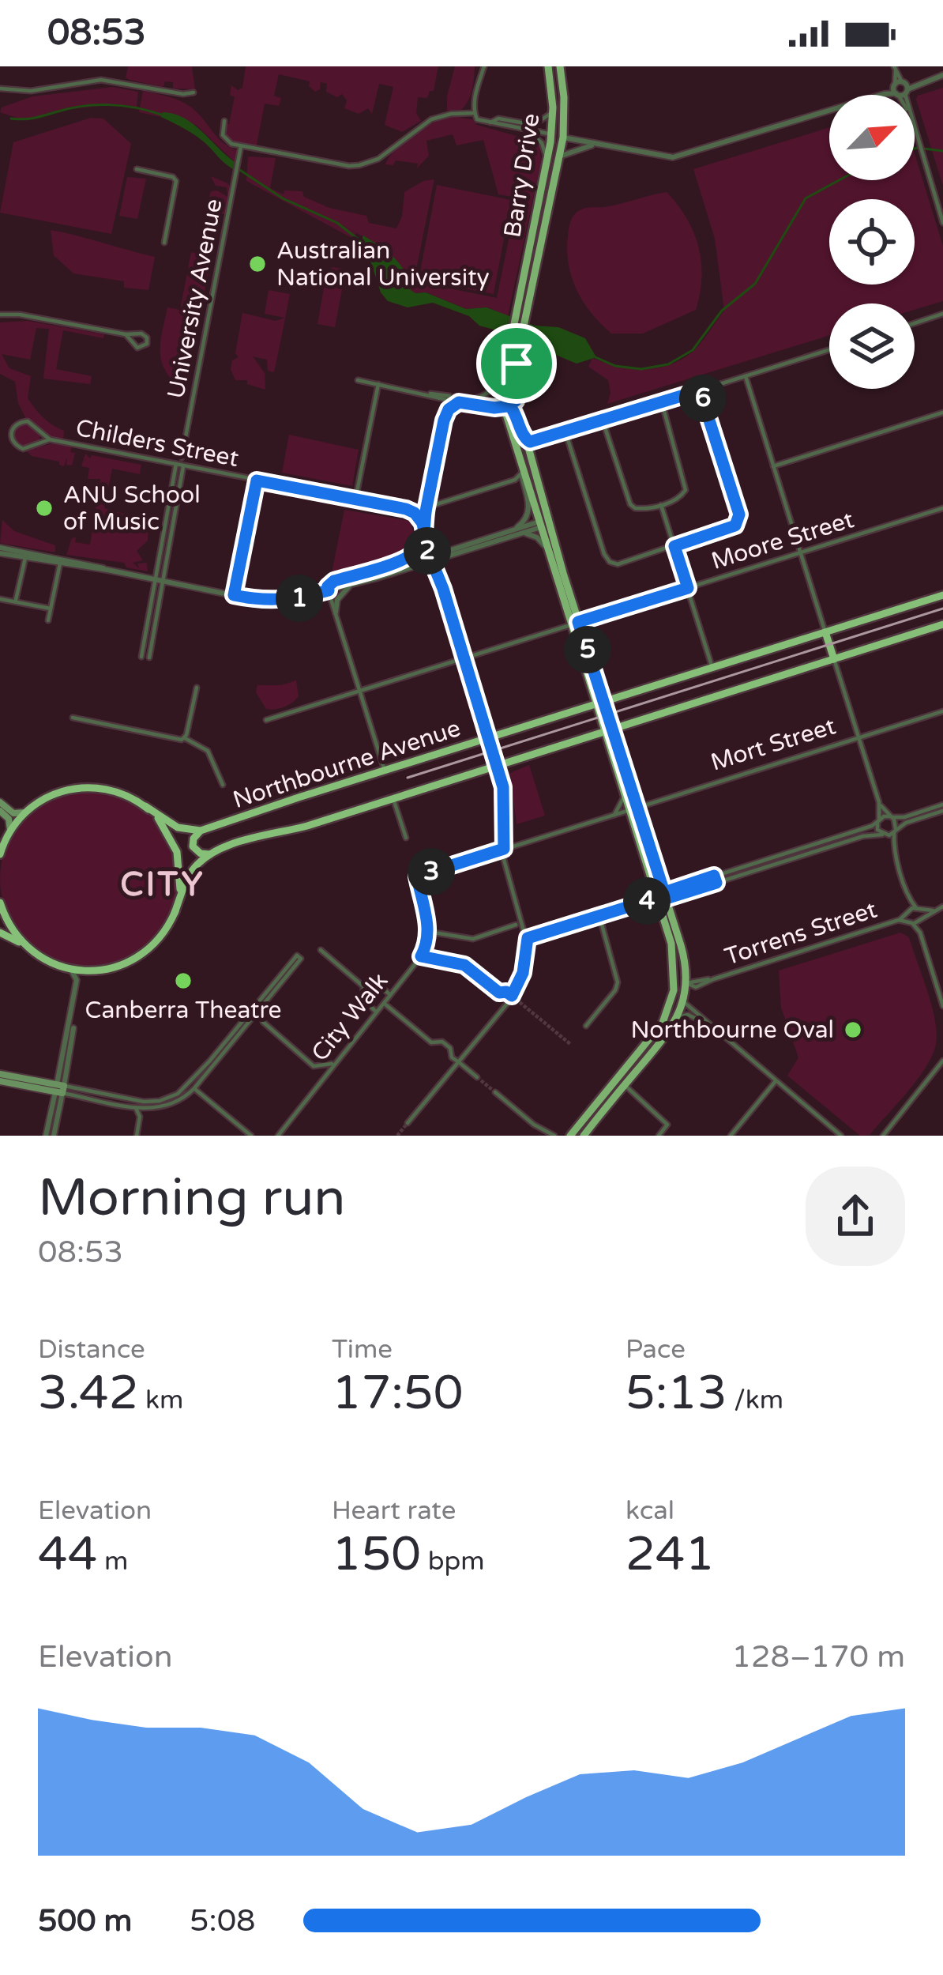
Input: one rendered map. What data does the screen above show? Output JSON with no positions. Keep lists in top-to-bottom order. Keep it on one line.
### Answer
{"streets":{"highway":["Northbourne Avenue"],"main road":["Barry Drive"],"street":["University Avenue","Childers Street","Moore Street","Mort Street","Torrens Street","City Walk"]},"crossings":[["Barry Drive","Moore Street"],["Barry Drive","Northbourne Avenue"],["Mort Street","City Walk"]],"districts":["CITY"],"places":["Australian National University","ANU School of Music","Canberra Theatre","Northbourne Oval"],"north":"top right","page":{"status":"08:53","pins":["6","2","1","5","3","4"],"heading":["Morning run","08:53"],"stats":[["Distance","3.42 km"],["Time","17:50"],["Pace","5:13 /km"],["Elevation","44 m"],["Heart rate","150 bpm"],["kcal","241"]],"chart":["Elevation","128–170 m"],"list":[{"name":"500 m","note":"5:08"}]}}
